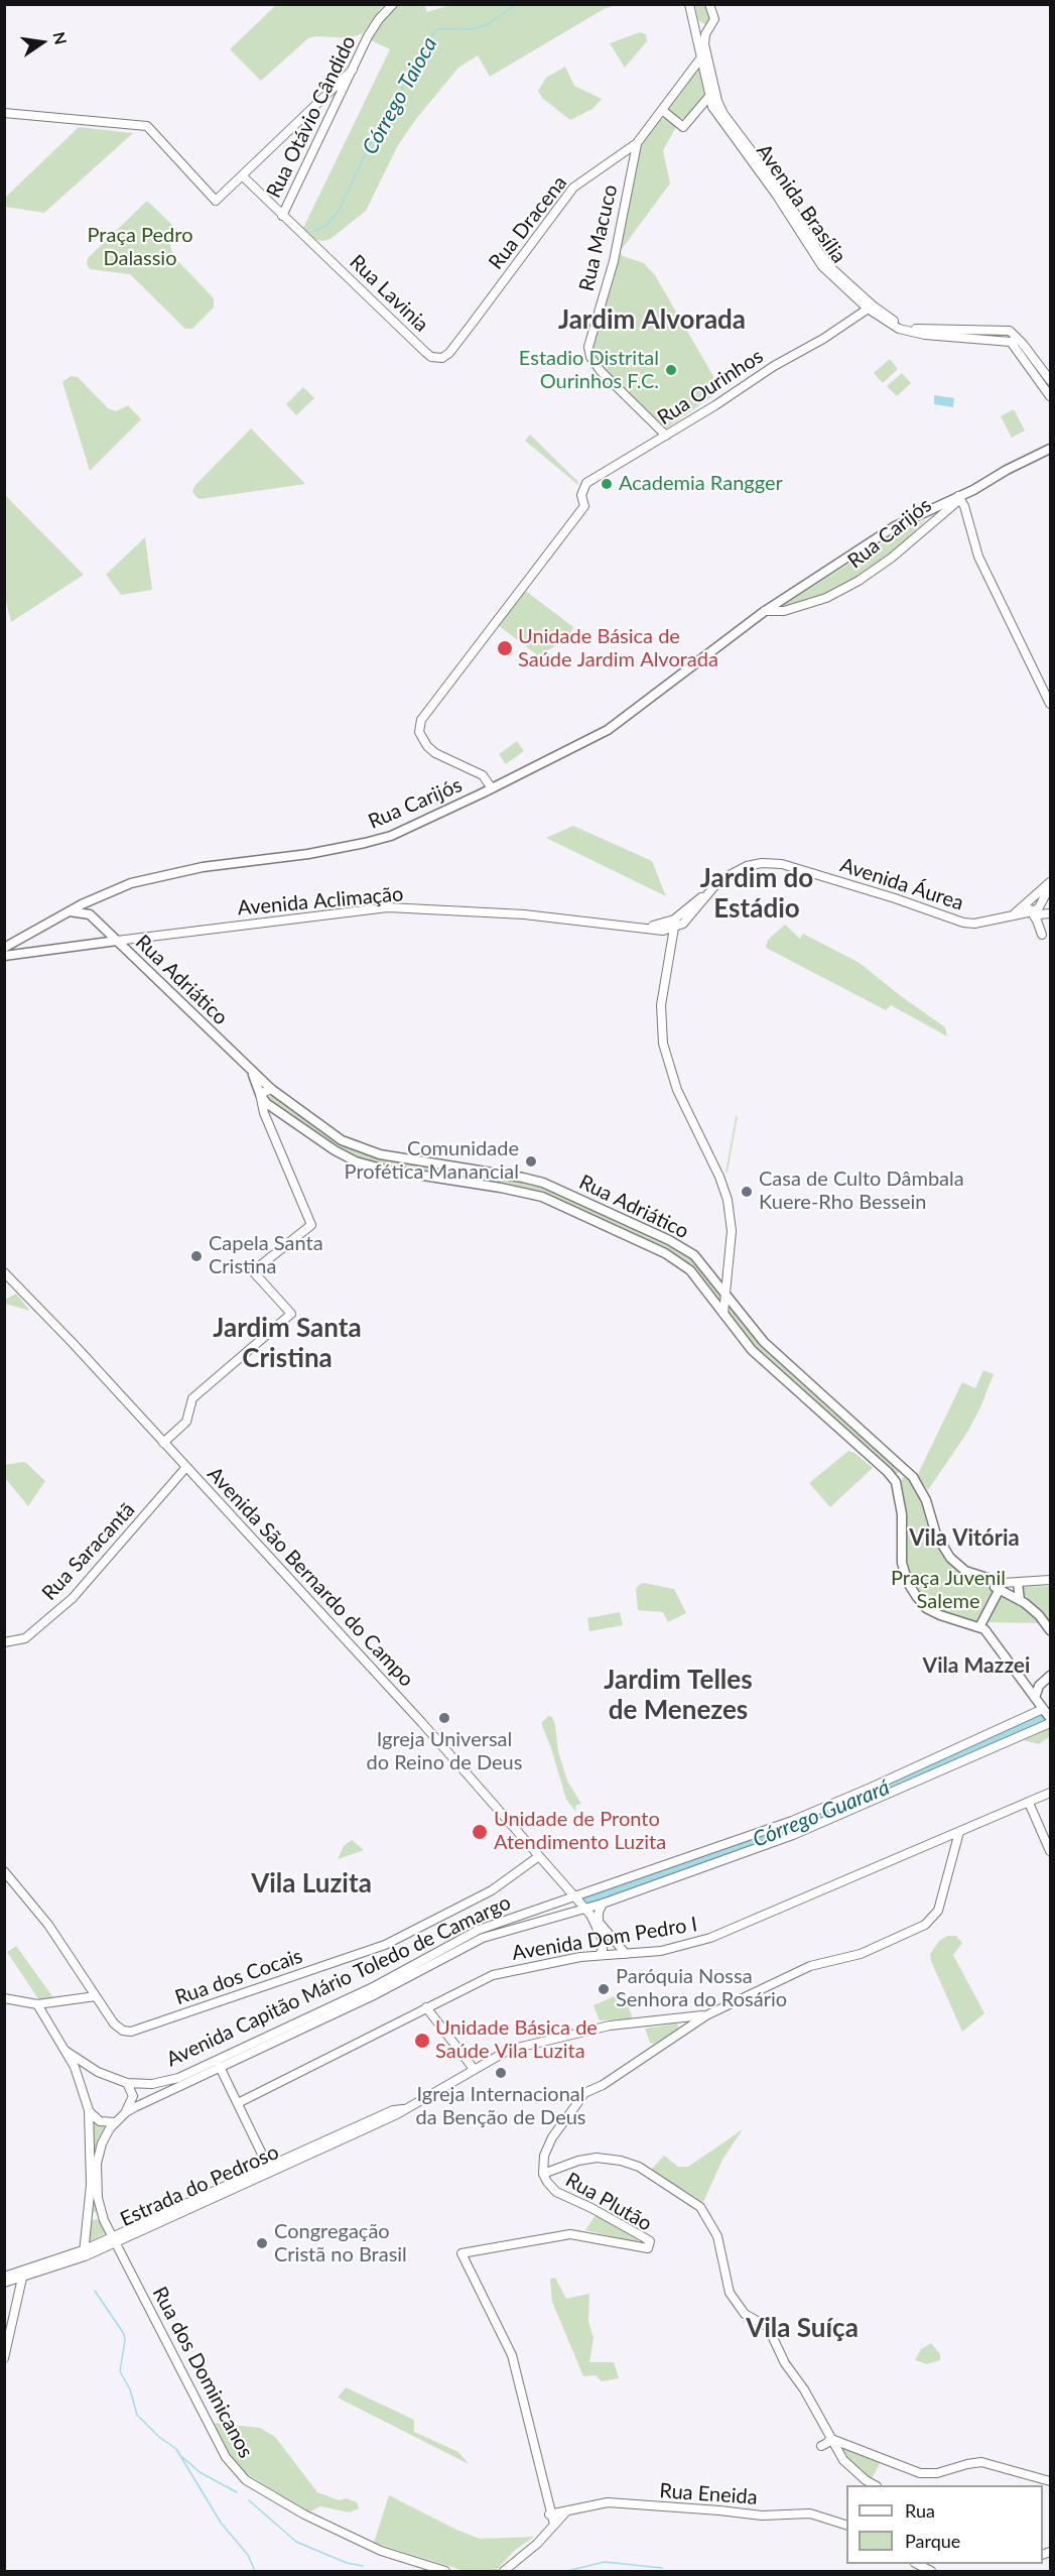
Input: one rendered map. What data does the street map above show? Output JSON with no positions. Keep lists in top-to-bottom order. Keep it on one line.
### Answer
{"streets":{"main road":["Rua Carijós","Avenida Aclimação","Rua Adriático"],"street":["Rua Otávio Cândido","Avenida Brasília","Rua Dracena","Rua Macuco","Rua Lavinia","Rua Ourinhos","Avenida Áurea","Rua Saracantã","Avenida São Bernardo do Campo","Avenida Dom Pedro I","Rua dos Cocais","Avenida Capitão Mário Toledo de Camargo","Estrada do Pedroso","Rua Plutão","Rua dos Dominicanos","Rua Eneida"]},"crossings":[["Rua Otávio Cândido","Rua Lavinia"],["Avenida Brasília","Rua Dracena"],["Avenida Brasília","Rua Ourinhos"],["Rua Dracena","Rua Macuco"],["Rua Dracena","Rua Lavinia"],["Rua Macuco","Rua Ourinhos"],["Rua Ourinhos","Rua Carijós"],["Avenida Áurea","Avenida Aclimação"],["Avenida Aclimação","Rua Adriático"],["Rua Saracantã","Avenida São Bernardo do Campo"],["Avenida São Bernardo do Campo","Avenida Dom Pedro I"],["Avenida São Bernardo do Campo","Rua dos Cocais"],["Avenida São Bernardo do Campo","Avenida Capitão Mário Toledo de Camargo"],["Avenida Capitão Mário Toledo de Camargo","Rua dos Dominicanos"],["Estrada do Pedroso","Rua Plutão"],["Estrada do Pedroso","Rua dos Dominicanos"],["Rua Plutão","Rua Eneida"]],"districts":["Jardim Alvorada","Jardim do Estádio","Jardim Santa Cristina","Vila Vitória","Vila Mazzei","Jardim Telles de Menezes","Vila Luzita","Vila Suíça"],"water":["Córrego Taioca","Córrego Guarará"],"parks":["Praça Pedro Dalassio","Praça Juvenil Saleme"],"places":["Estadio Distrital Ourinhos F.C.","Academia Rangger","Unidade Básica de Saúde Jardim Alvorada","Comunidade Profética Manancial","Casa de Culto Dâmbala Kuere-Rho Bessein","Capela Santa Cristina","Igreja Universal do Reino de Deus","Unidade de Pronto Atendimento Luzita","Paróquia Nossa Senhora do Rosário","Unidade Básica de Saúde Vila Luzita","Igreja Internacional da Benção de Deus","Congregação Cristã no Brasil"],"legend":["Rua","Parque"],"north":"right"}
